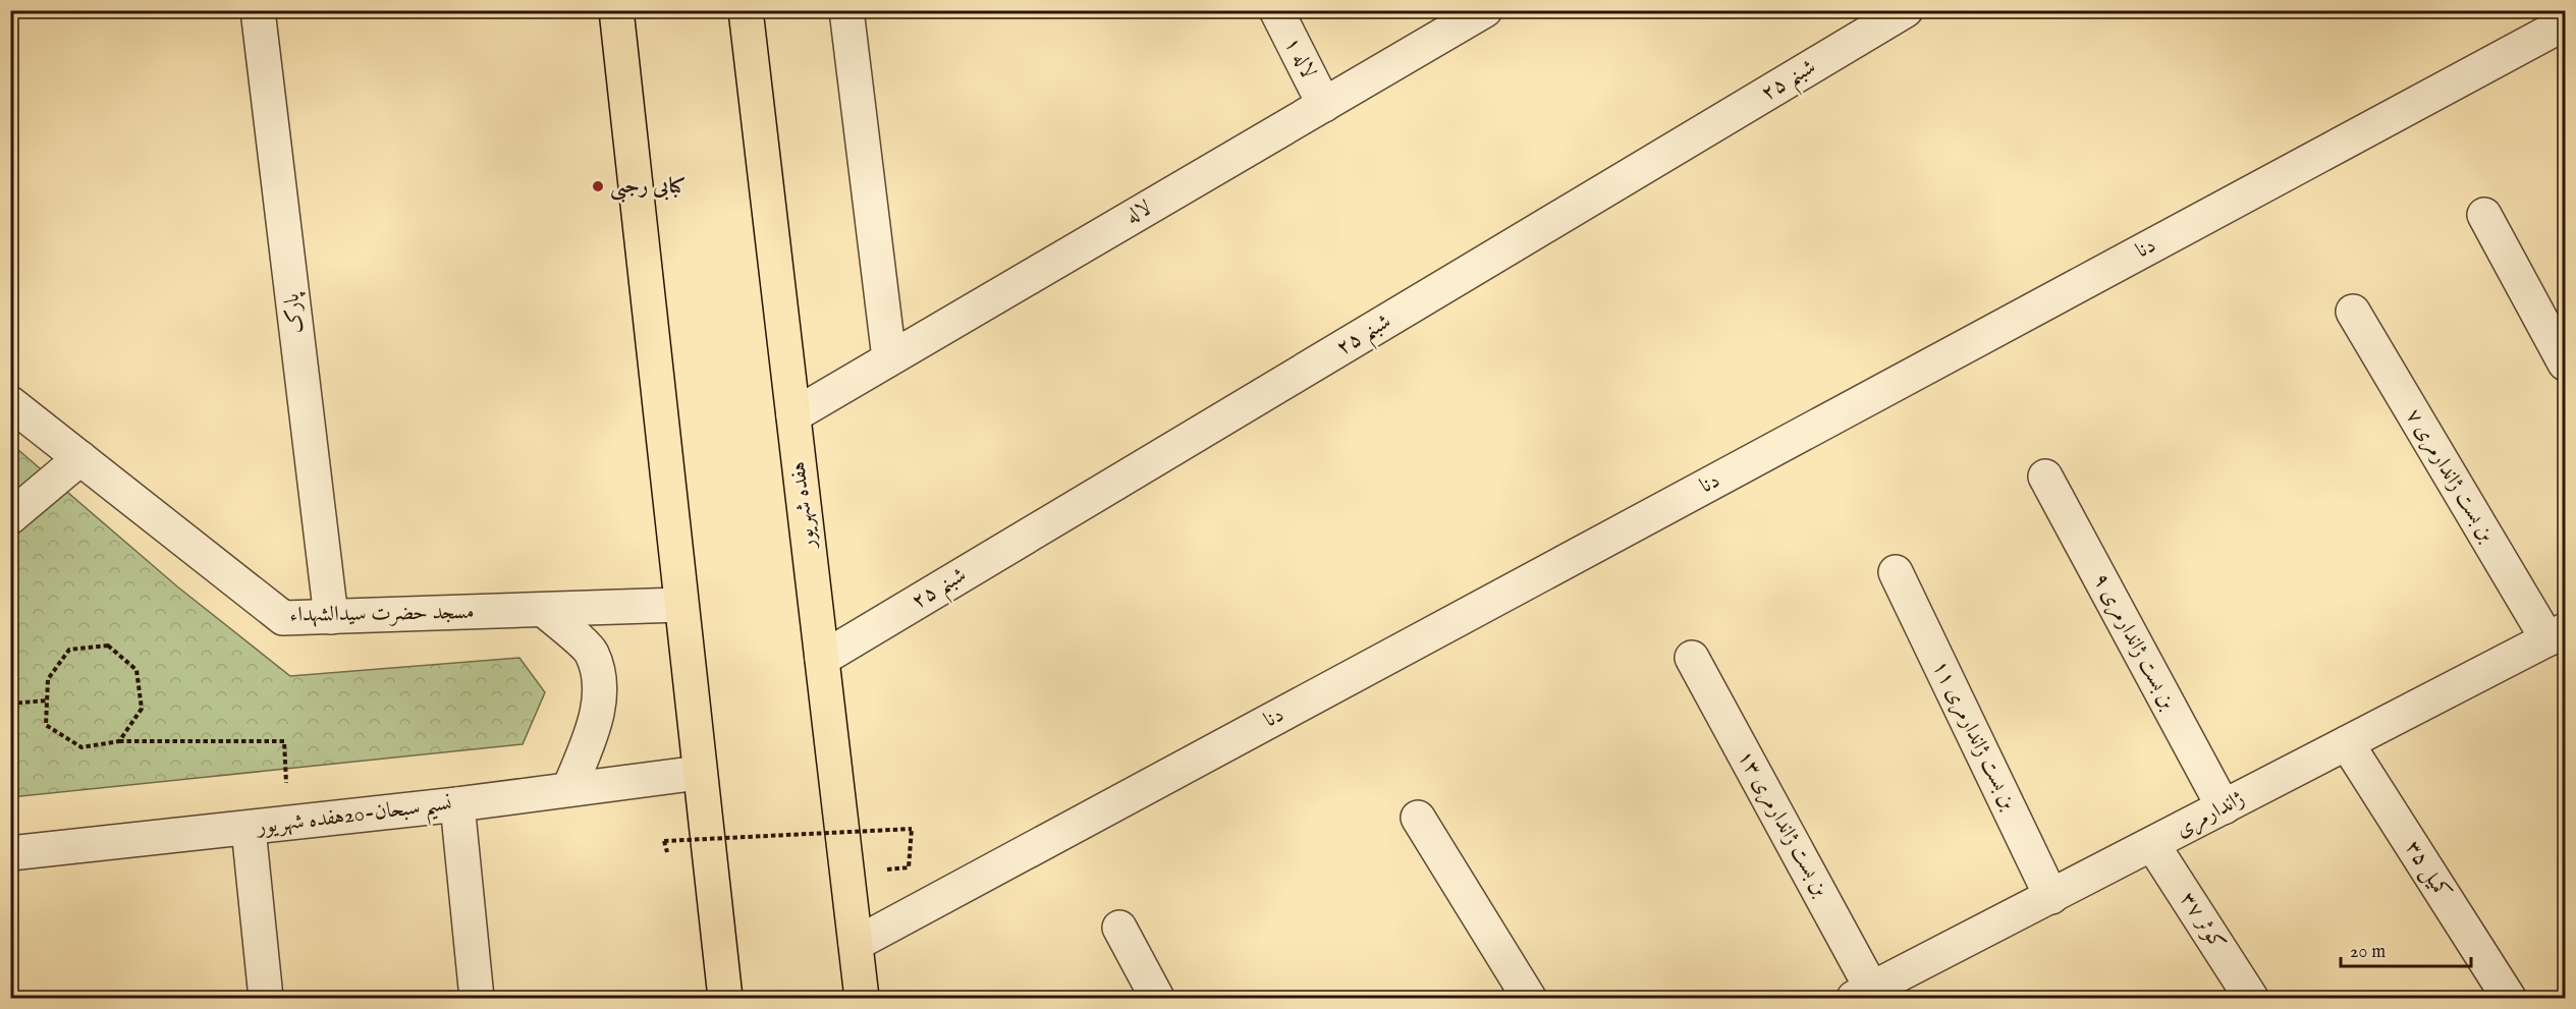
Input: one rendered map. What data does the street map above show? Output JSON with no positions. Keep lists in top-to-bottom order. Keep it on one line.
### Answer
{"streets":{"main road":["هفده شهریور"],"street":["لاله ۱","شبنم ۲۵","لاله","دنا","پارک","بن بست ژاندارمری ۷","مسجد حضرت سیدالشهداء","بن بست ژاندارمری ۹","بن بست ژاندارمری ۱۱","ژاندارمری","نسیم سبحان-20هفده شهریور","بن بست ژاندارمری ۱۳","کمیل ۳۵","کوثر ۳۷"]},"crossings":[["لاله ۱","لاله"],["شبنم ۲۵","هفده شهریور"],["لاله","هفده شهریور"],["دنا","هفده شهریور"],["پارک","مسجد حضرت سیدالشهداء"],["بن بست ژاندارمری ۷","ژاندارمری"],["بن بست ژاندارمری ۹","ژاندارمری"],["بن بست ژاندارمری ۱۱","ژاندارمری"],["ژاندارمری","بن بست ژاندارمری ۱۳"],["ژاندارمری","کمیل ۳۵"],["ژاندارمری","کوثر ۳۷"]],"places":["کبابی رجبی"],"scale_bar":"20 m"}
